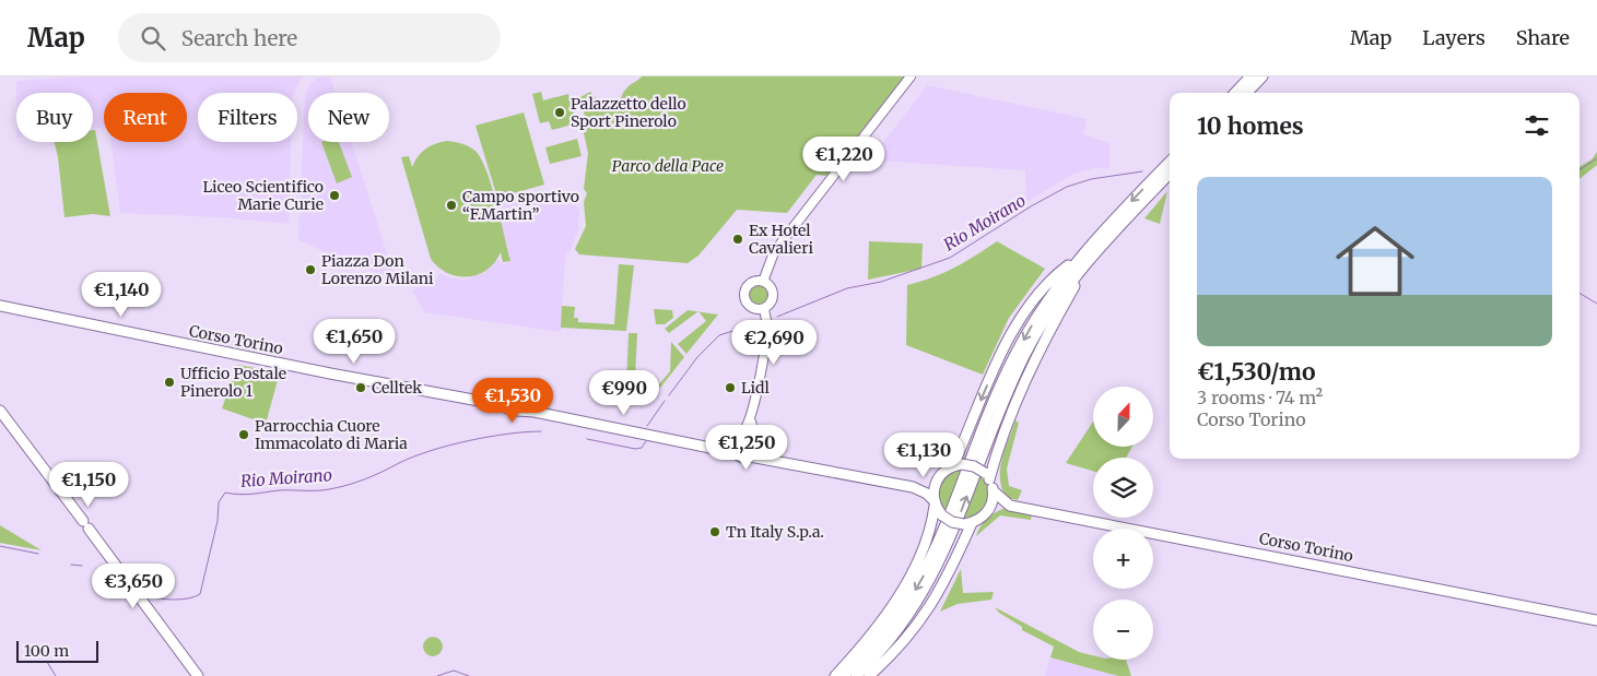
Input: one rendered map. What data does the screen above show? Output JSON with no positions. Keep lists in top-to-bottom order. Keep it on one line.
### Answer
{"streets":{"main road":["Corso Torino"]},"water":["Rio Moirano"],"parks":["Parco della Pace"],"places":["Palazzetto dello Sport Pinerolo","Liceo Scientifico Marie Curie","Campo sportivo “F.Martin”","Ex Hotel Cavalieri","Piazza Don Lorenzo Milani","Ufficio Postale Pinerolo 1","Celltek","Lidl","Parrocchia Cuore Immacolato di Maria","Tn Italy S.p.a."],"scale_bar":"100 m","north":"top","page":{"header":"Map","search":"Search here","nav":["Map","Layers","Share"],"chip":["Buy","Rent","Filters","New"],"heading":"10 homes","price":["€1,220","€1,140","€1,650","€2,690","€990","€1,530","€1,250","€1,130","€1,150","€3,650"],"list":[{"name":"€1,530/mo","note":"3 rooms · 74 m² · Corso Torino"}],"map_buttons":["+","−"],"scale":"100 m"}}
